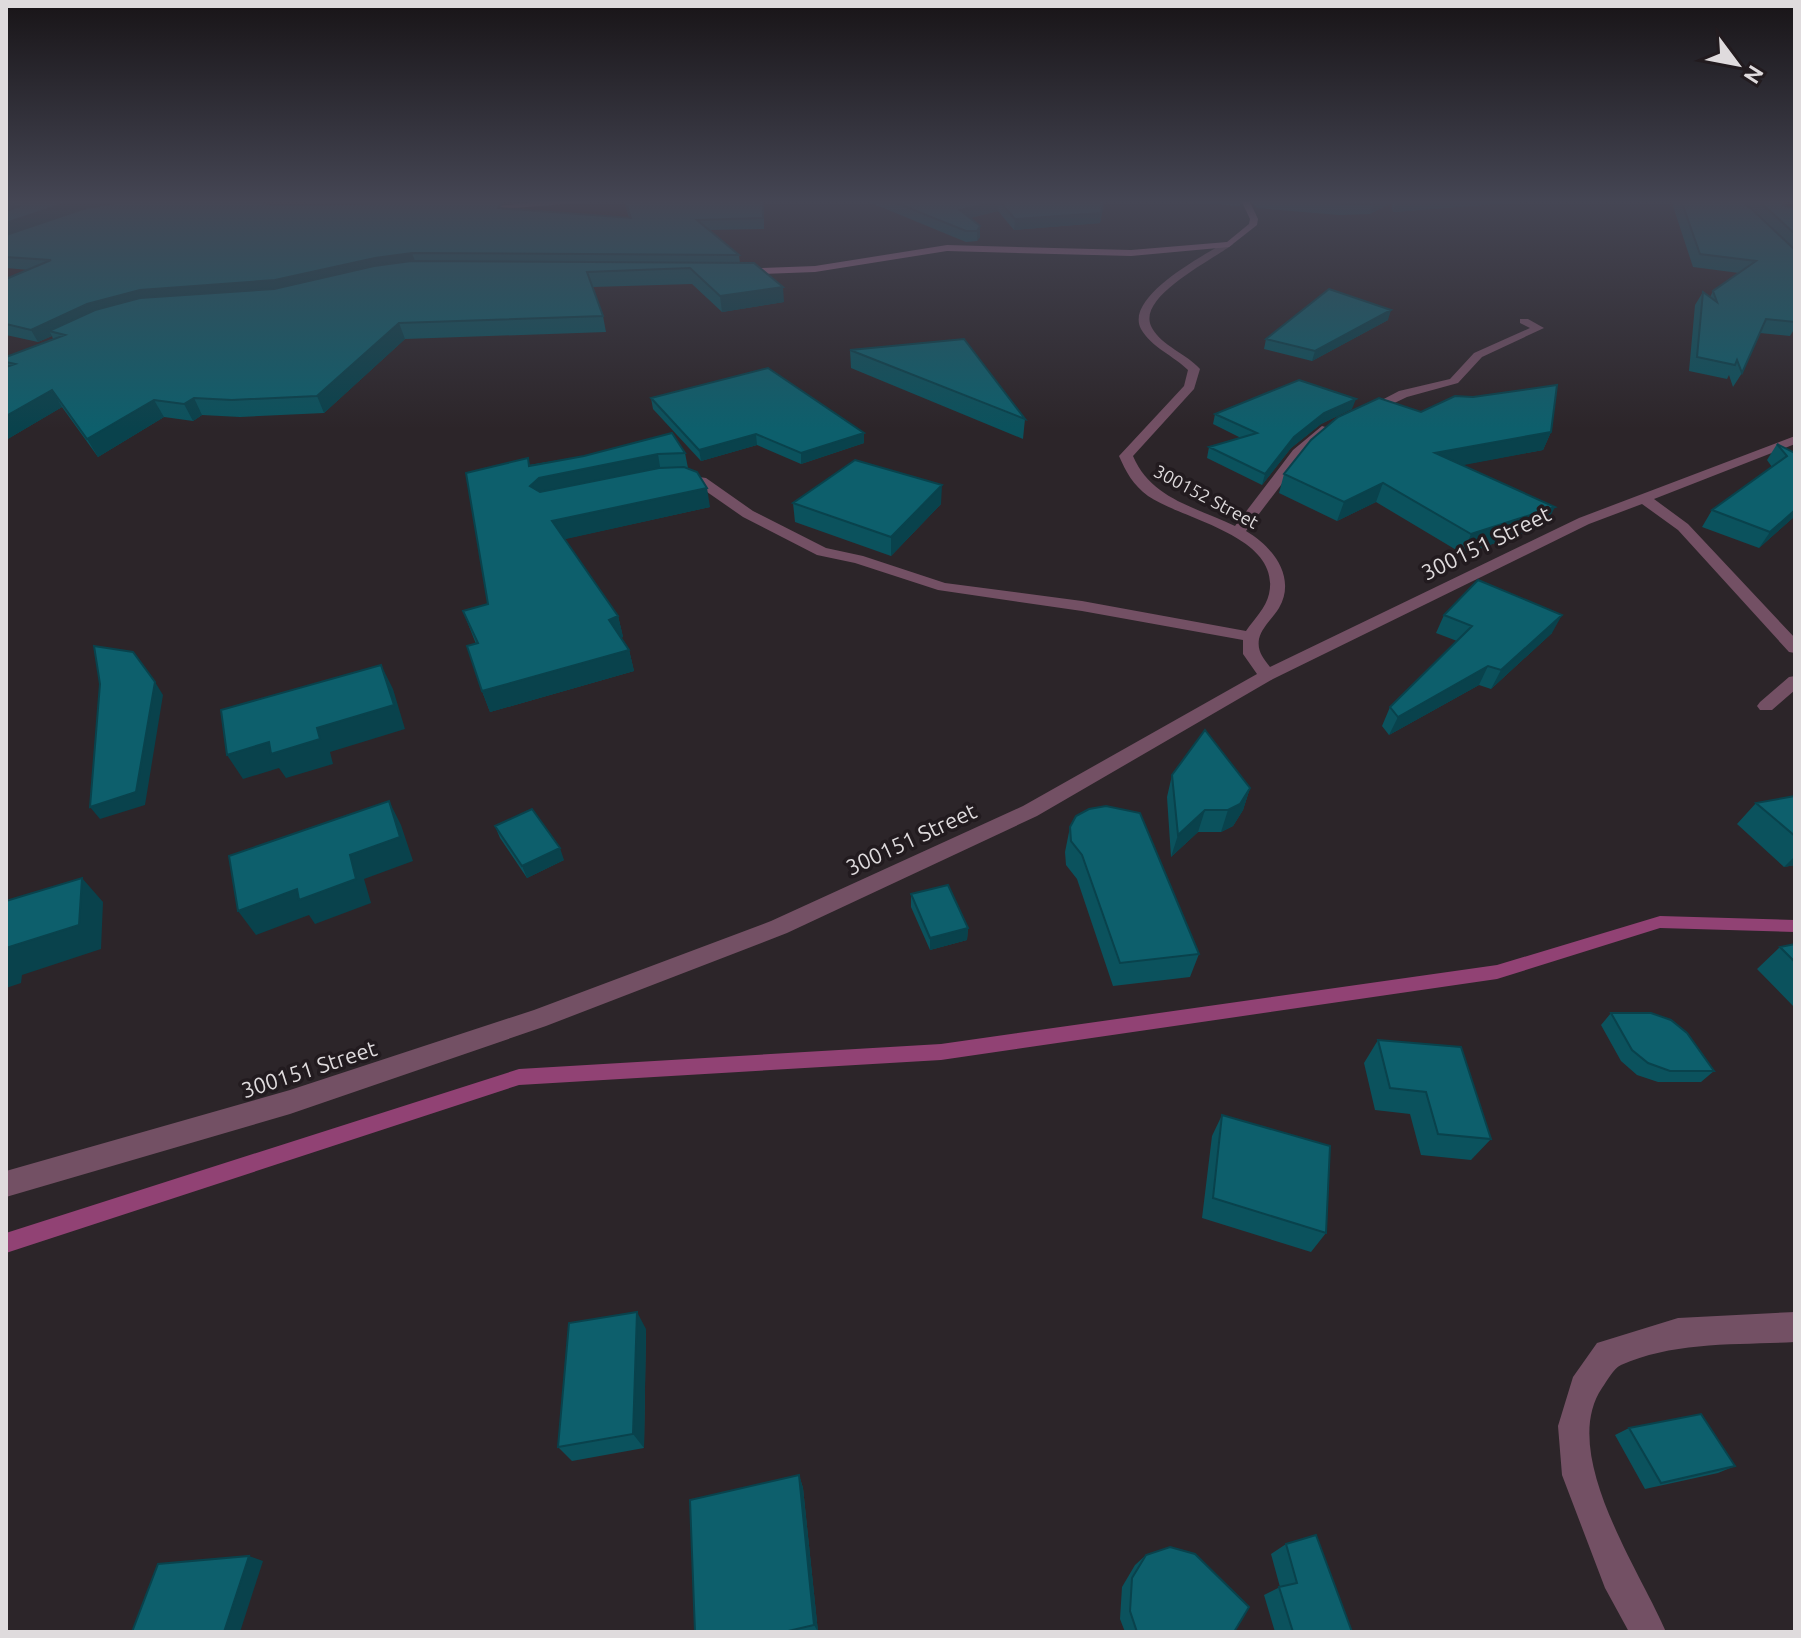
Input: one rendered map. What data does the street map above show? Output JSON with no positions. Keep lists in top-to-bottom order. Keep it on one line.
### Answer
{"streets":{"street":["300152 Street","300151 Street"]},"north":"bottom right"}
